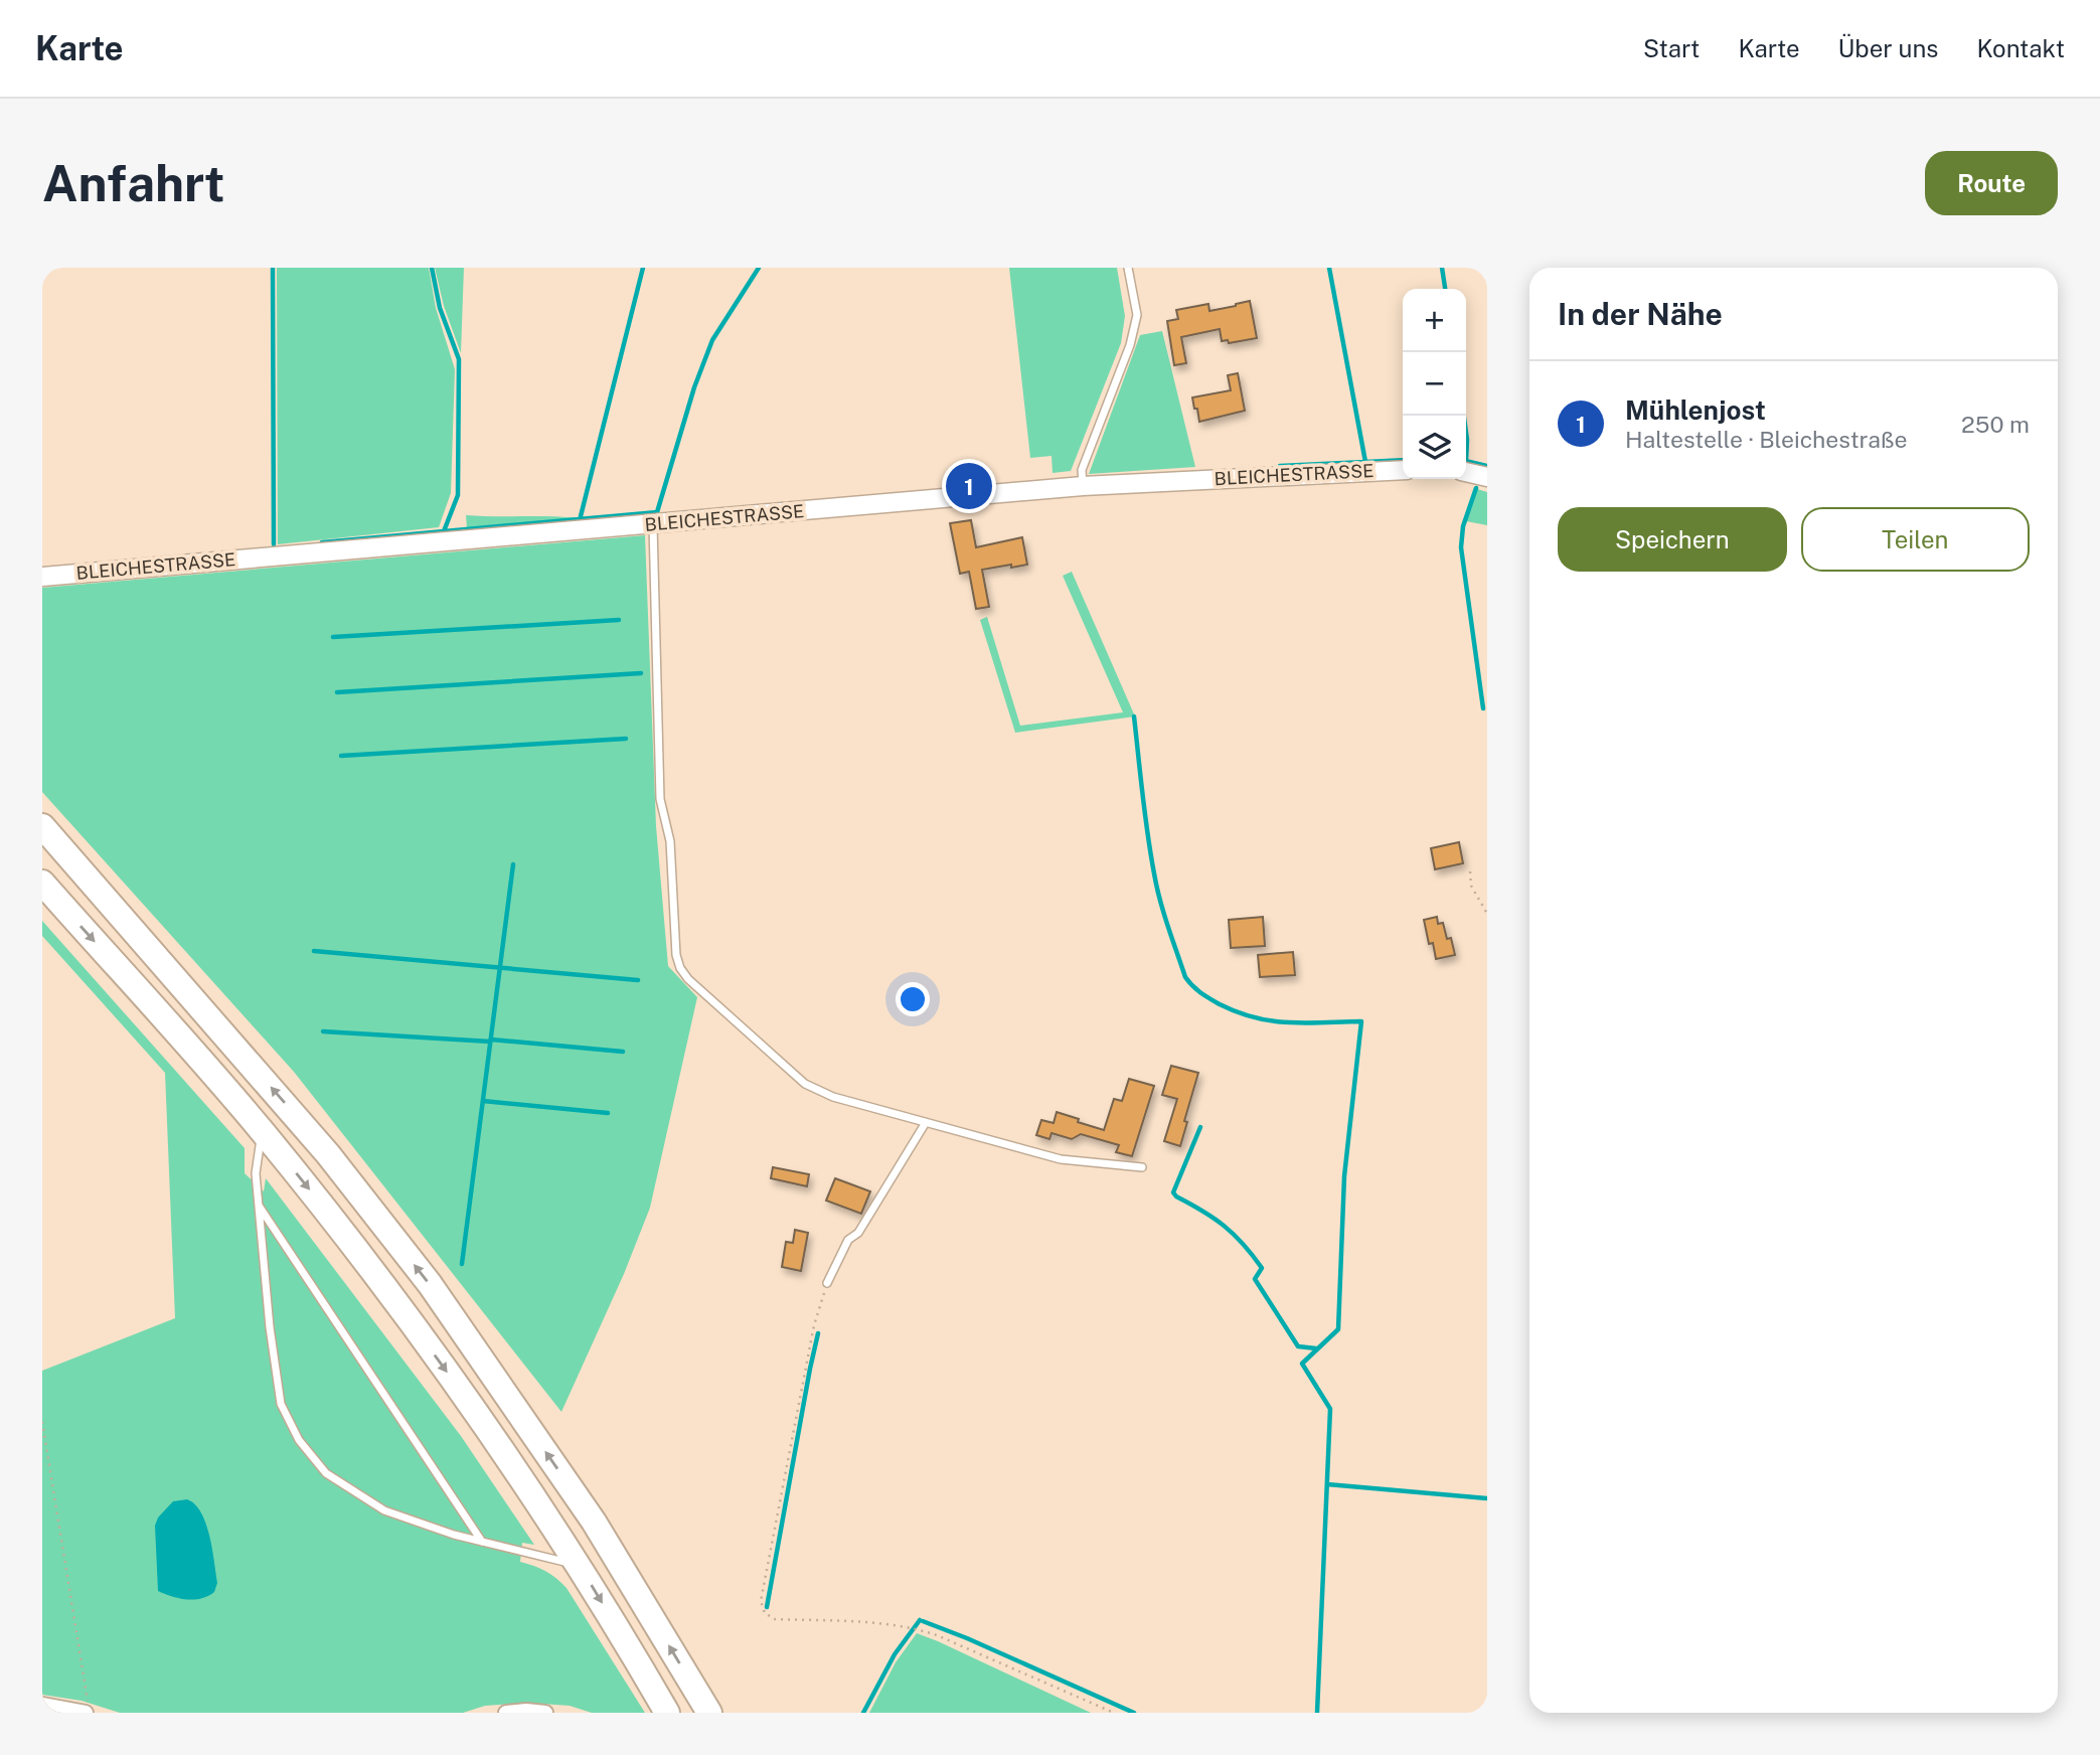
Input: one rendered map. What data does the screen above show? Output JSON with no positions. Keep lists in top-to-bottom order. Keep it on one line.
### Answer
{"streets":{"street":["BLEICHESTRASSE"]},"page":{"header":"Karte","nav":["Start","Karte","Über uns","Kontakt"],"buttons":["Route",["Speichern","Teilen"]],"title":"Anfahrt","heading":"In der Nähe","map_buttons":["+","−"],"list":[{"mark":"1","name":"Mühlenjost","note":"Haltestelle · Bleichestraße","value":"250 m"}],"pins":"1"}}
